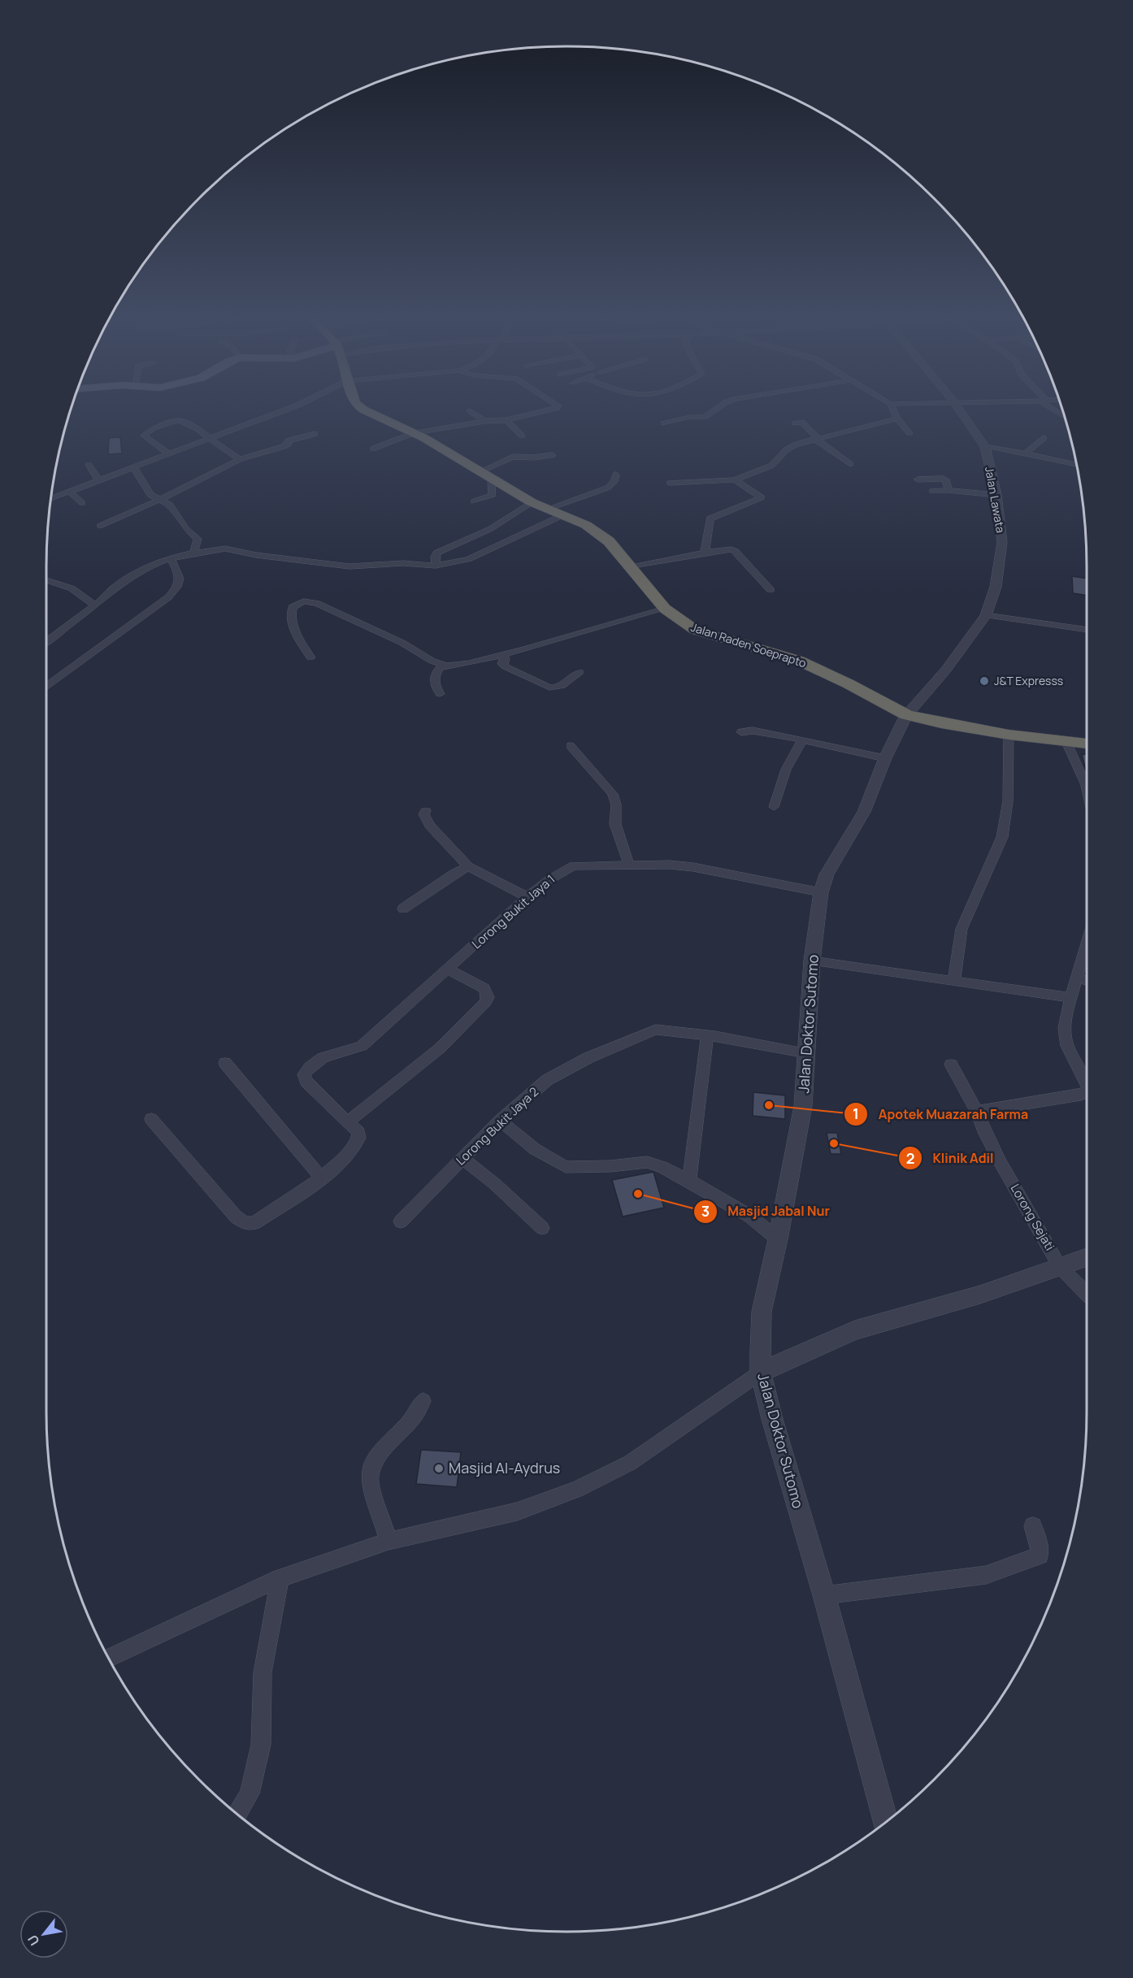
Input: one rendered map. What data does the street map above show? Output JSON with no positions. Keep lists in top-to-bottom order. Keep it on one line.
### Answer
{"streets":{"highway":["Jalan Raden Soeprapto"],"street":["Jalan Lawata","Lorong Bukit Jaya 1","Jalan Doktor Sutomo","Lorong Bukit Jaya 2","Lorong Sejati"]},"crossings":[["Jalan Lawata","Jalan Raden Soeprapto"],["Jalan Lawata","Jalan Doktor Sutomo"],["Jalan Raden Soeprapto","Jalan Doktor Sutomo"],["Lorong Bukit Jaya 1","Jalan Doktor Sutomo"],["Jalan Doktor Sutomo","Lorong Bukit Jaya 2"]],"places":["J&T Expresss","Apotek Muazarah Farma","Klinik Adil","Masjid Jabal Nur","Masjid Al-Aydrus"],"north":"bottom left"}
